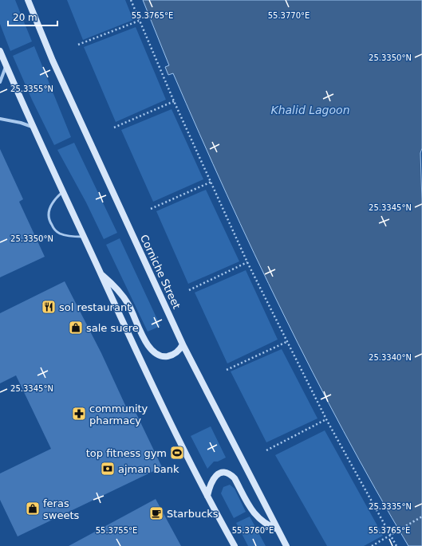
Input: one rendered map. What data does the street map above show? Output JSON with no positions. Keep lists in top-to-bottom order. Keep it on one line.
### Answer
{"streets":{"main road":["Corniche Street"]},"water":["Khalid Lagoon"],"places":{"restaurant":["sol restaurant"],"shop":["sale sucre","feras sweets"],"pharmacy":["community pharmacy"],"sports":["top fitness gym"],"bank":["ajman bank"],"cafe":["Starbucks"]},"scale_bar":"20 m","coordinates":["55.3770°E","55.3765°E","25.3350°N","25.3355°N","25.3345°N","25.3340°N","25.3335°N","55.3755°E","55.3760°E"]}
